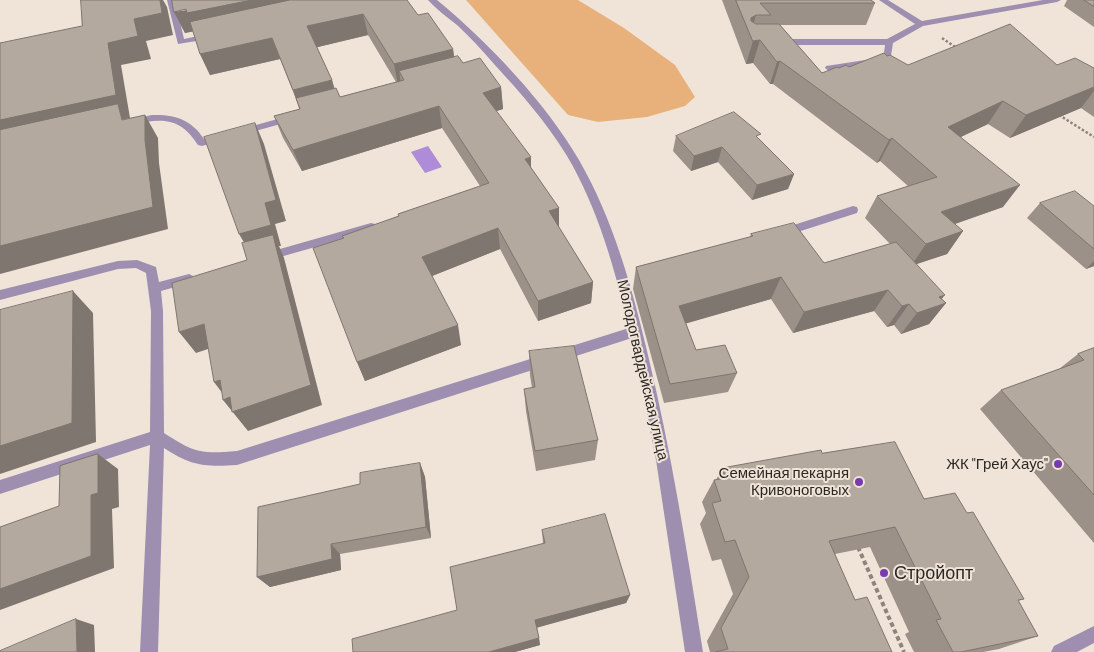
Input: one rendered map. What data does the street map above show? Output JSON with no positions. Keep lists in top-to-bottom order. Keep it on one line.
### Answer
{"streets":{"street":["Молодогвардейская улица"]},"places":["ЖК \"Грей Хаус\"","Семейная пекарня Кривоноговых","Стройопт"]}
